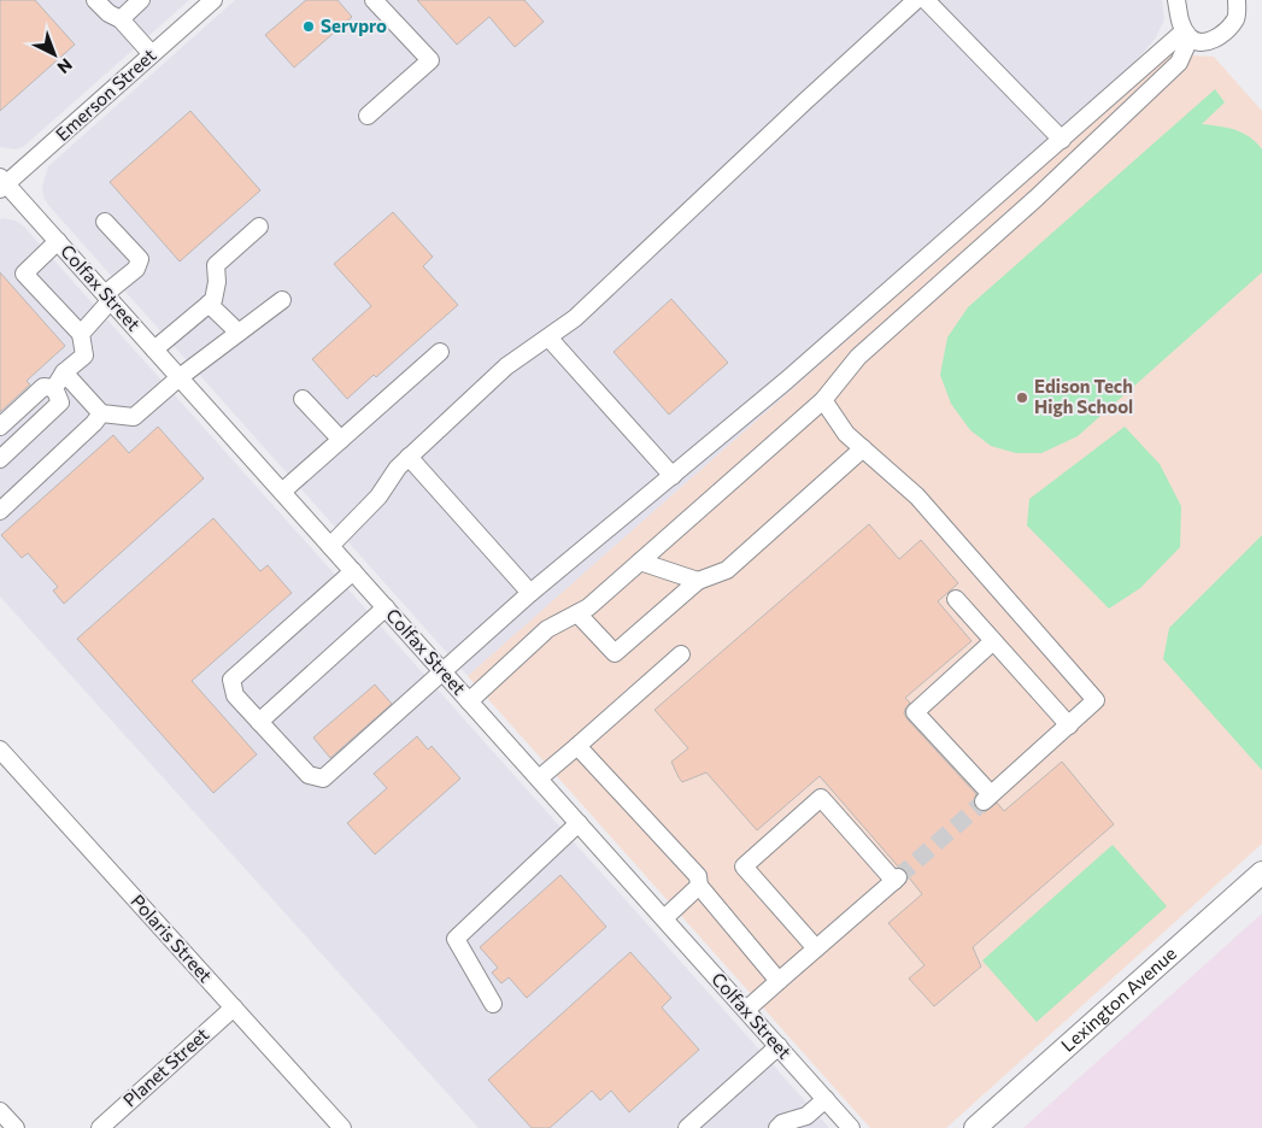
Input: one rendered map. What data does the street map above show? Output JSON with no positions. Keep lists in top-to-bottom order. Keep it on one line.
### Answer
{"streets":{"main road":["Lexington Avenue"],"street":["Emerson Street","Colfax Street","Polaris Street","Planet Street"]},"crossings":[["Emerson Street","Colfax Street"],["Polaris Street","Planet Street"]],"places":["Servpro","Edison Tech High School"],"north":"bottom right"}
